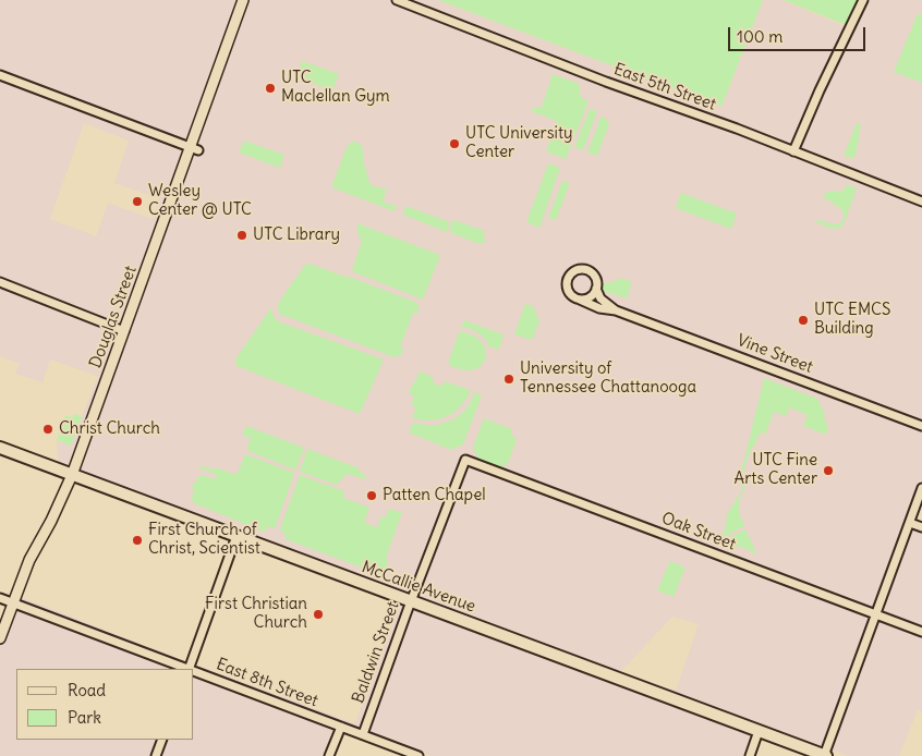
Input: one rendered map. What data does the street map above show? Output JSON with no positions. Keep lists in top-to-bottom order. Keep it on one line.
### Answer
{"streets":{"main road":["McCallie Avenue"],"street":["East 5th Street","Douglas Street","Vine Street","Oak Street","Baldwin Street","East 8th Street"]},"crossings":[["Douglas Street","McCallie Avenue"],["Douglas Street","East 8th Street"],["Oak Street","Baldwin Street"],["McCallie Avenue","Baldwin Street"],["Baldwin Street","East 8th Street"]],"places":["UTC Maclellan Gym","UTC University Center","Wesley Center @ UTC","UTC Library","UTC EMCS Building","University of Tennessee Chattanooga","Christ Church","UTC Fine Arts Center","Patten Chapel","First Church of Christ, Scientist","First Christian Church"],"legend":["Road","Park"],"scale_bar":"100 m"}
